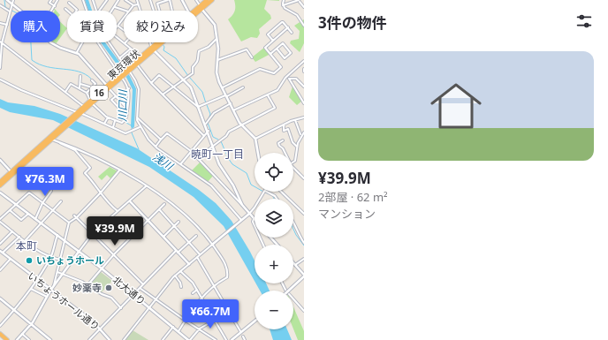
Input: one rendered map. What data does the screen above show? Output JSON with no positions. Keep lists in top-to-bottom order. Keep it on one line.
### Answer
{"streets":{"highway":["東京環状","16"],"street":["北大通り","いちょうホール通り"]},"districts":["暁町一丁目","本町"],"water":["川口川","浅川"],"places":["いちょうホール","妙薬寺"],"page":{"heading":"3件の物件","chip":["購入","賃貸","絞り込み"],"list":[{"name":"¥39.9M","note":"2部屋 · 62 m² · マンション"}],"map_buttons":["+","−"],"price":["¥76.3M","¥39.9M","¥66.7M"]}}
